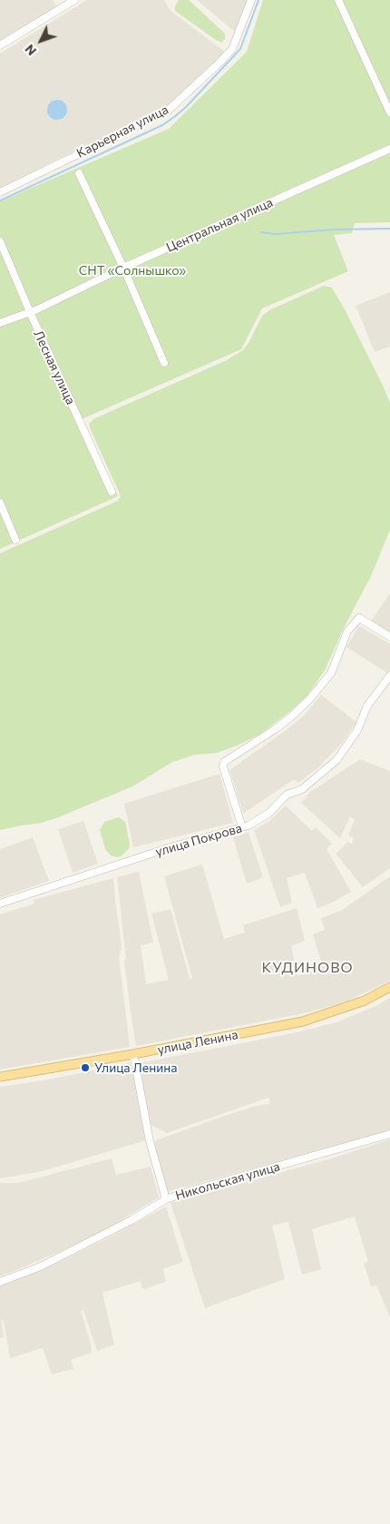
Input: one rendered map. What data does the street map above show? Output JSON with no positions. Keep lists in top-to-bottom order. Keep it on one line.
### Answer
{"streets":{"main road":["улица Ленина"],"street":["Карьерная улица","Центральная улица","Лесная улица","улица Покрова","Никольская улица"]},"crossings":[["Центральная улица","Лесная улица"]],"districts":["КУДИНОВО"],"parks":["СНТ «Солнышко»"],"places":["Улица Ленина"],"north":"bottom left"}
